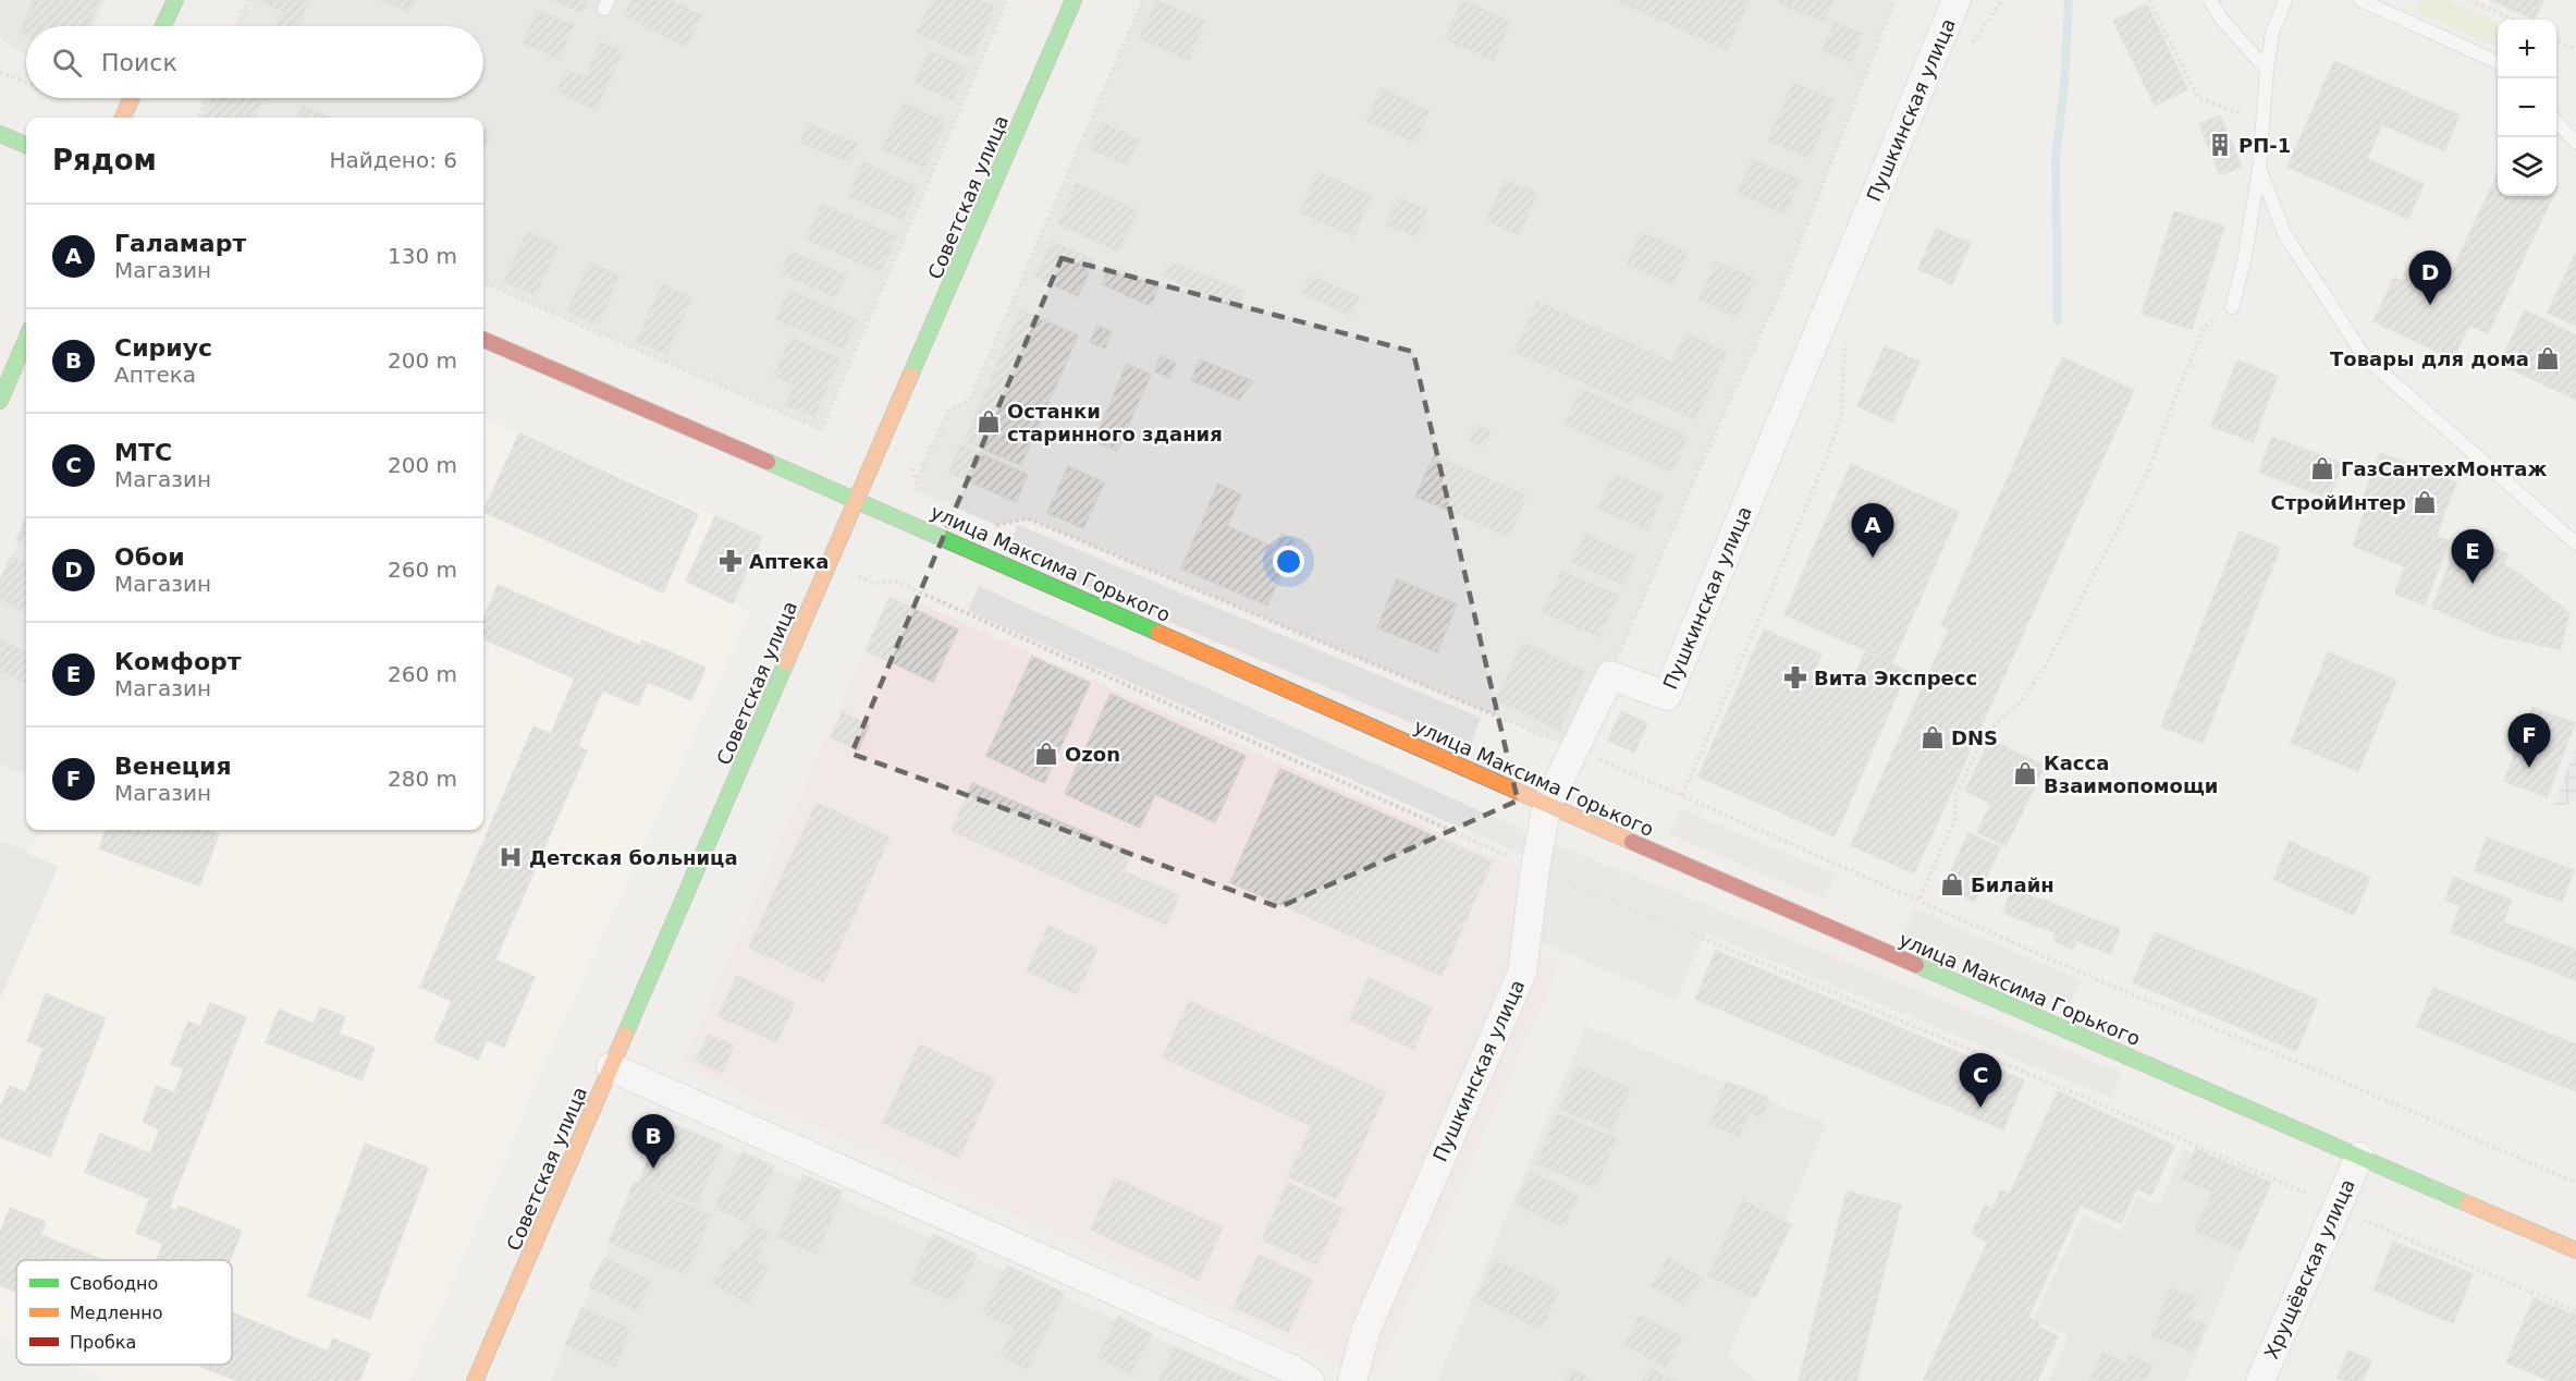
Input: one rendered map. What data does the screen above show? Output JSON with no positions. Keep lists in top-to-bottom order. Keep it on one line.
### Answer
{"streets":{"main road":["Советская улица","улица Максима Горького"],"street":["Пушкинская улица","Хрущёвская улица"]},"crossings":[["Пушкинская улица","улица Максима Горького"],["Советская улица","улица Максима Горького"],["улица Максима Горького","Хрущёвская улица"]],"places":{"building":["РП-1"],"shop":["Товары для дома","Останки старинного здания","ГазСантехМонтаж","СтройИнтер","DNS","Ozon","Касса Взаимопомощи","Билайн"],"pharmacy":["Аптека","Вита Экспресс"],"hospital":["Детская больница"]},"legend":["Свободно","Медленно","Пробка"],"page":{"map_buttons":["+","−"],"search":"Поиск","heading":["Рядом","Найдено: 6"],"list":[{"mark":"A","name":"Галамарт","note":"Магазин","value":"130 m"},{"mark":"B","name":"Сириус","note":"Аптека","value":"200 m"},{"mark":"C","name":"МТС","note":"Магазин","value":"200 m"},{"mark":"D","name":"Обои","note":"Магазин","value":"260 m"},{"mark":"E","name":"Комфорт","note":"Магазин","value":"260 m"},{"mark":"F","name":"Венеция","note":"Магазин","value":"280 m"}],"pins":["D","A","E","F","C","B"]}}
